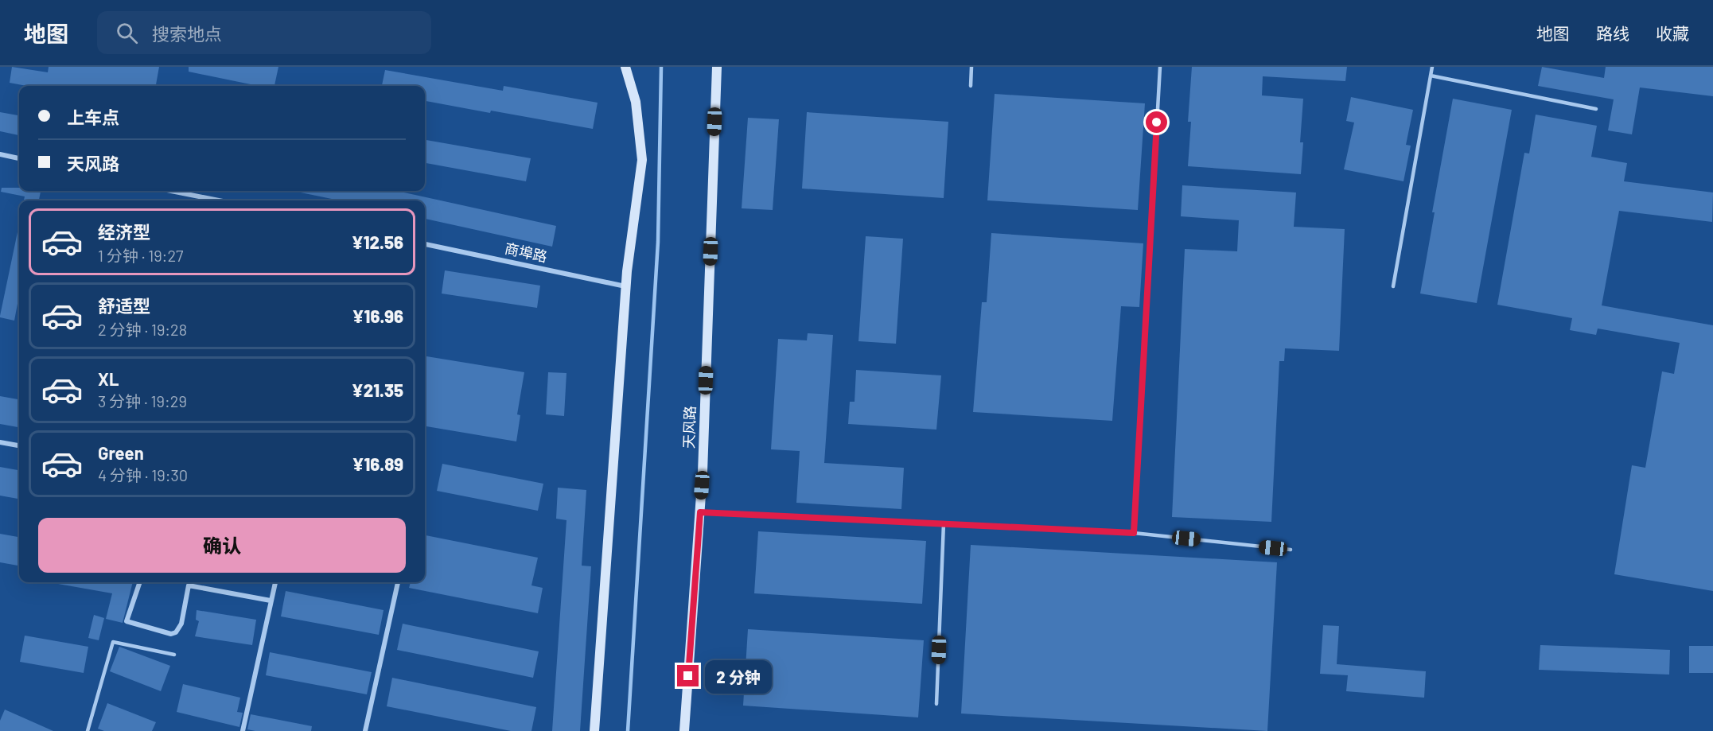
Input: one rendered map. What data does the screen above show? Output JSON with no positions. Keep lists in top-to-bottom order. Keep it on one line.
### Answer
{"streets":{"main road":["天风路"],"street":["商埠路"]},"page":{"header":"地图","search":"搜索地点","nav":["地图","路线","收藏"],"banner":["上车点","天风路"],"list":[{"name":"经济型","note":"1 分钟 · 19:27","value":"¥12.56"},{"name":"舒适型","note":"2 分钟 · 19:28","value":"¥16.96"},{"name":"XL","note":"3 分钟 · 19:29","value":"¥21.35"},{"name":"Green","note":"4 分钟 · 19:30","value":"¥16.89"}],"buttons":"确认","bubble":"2 分钟"}}
